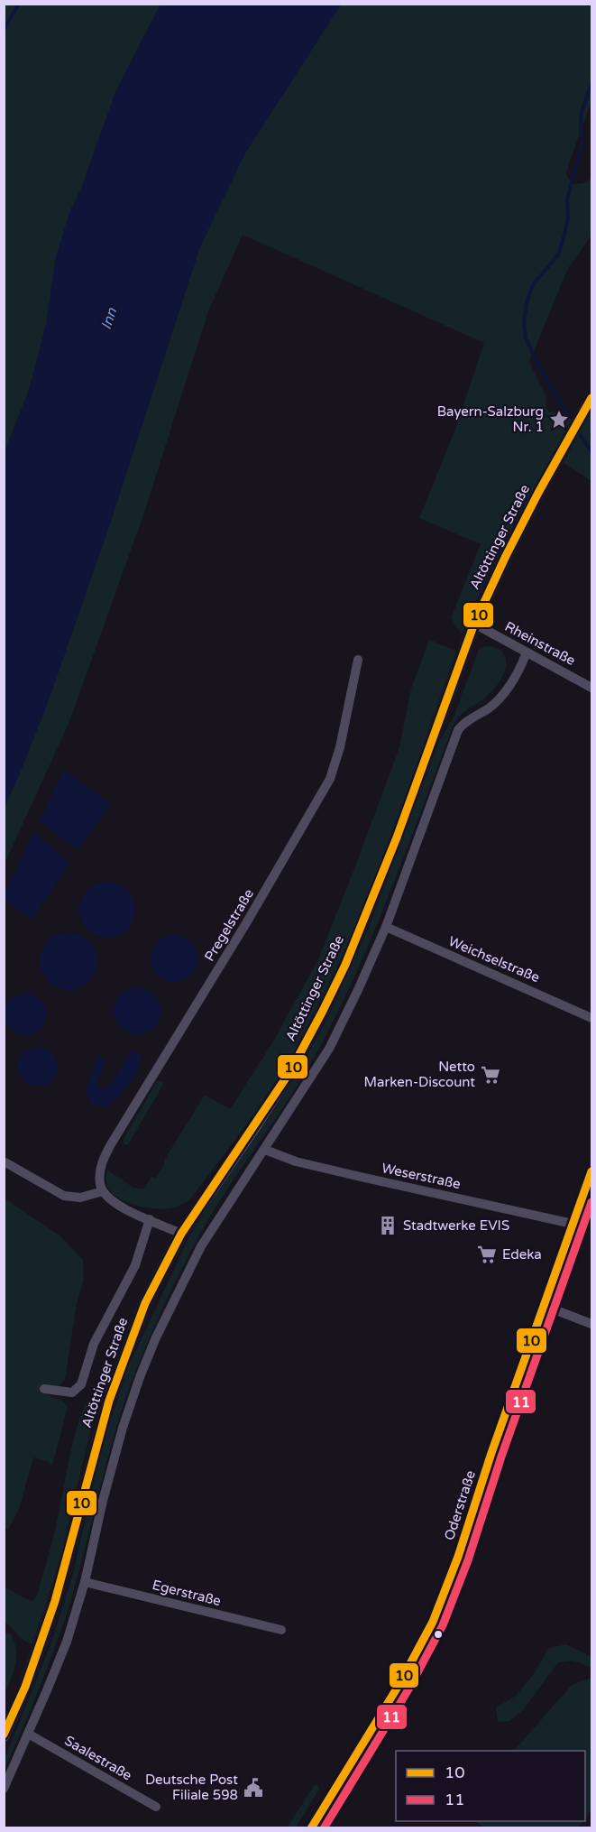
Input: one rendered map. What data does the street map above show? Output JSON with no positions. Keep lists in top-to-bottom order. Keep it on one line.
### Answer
{"streets":{"main road":["Altöttinger Straße"],"street":["Rheinstraße","Pregelstraße","Weichselstraße","Weserstraße","Oderstraße","Egerstraße","Saalestraße"]},"crossings":[["Altöttinger Straße","Rheinstraße"],["Weserstraße","Oderstraße"]],"water":["Inn"],"places":{"place":["Bayern-Salzburg Nr. 1"],"supermarket":["Netto Marken-Discount","Edeka"],"building":["Stadtwerke EVIS"],"public building":["Deutsche Post Filiale 598"]},"lines":["transit line 10","transit line 11"],"legend":["10","11"]}
